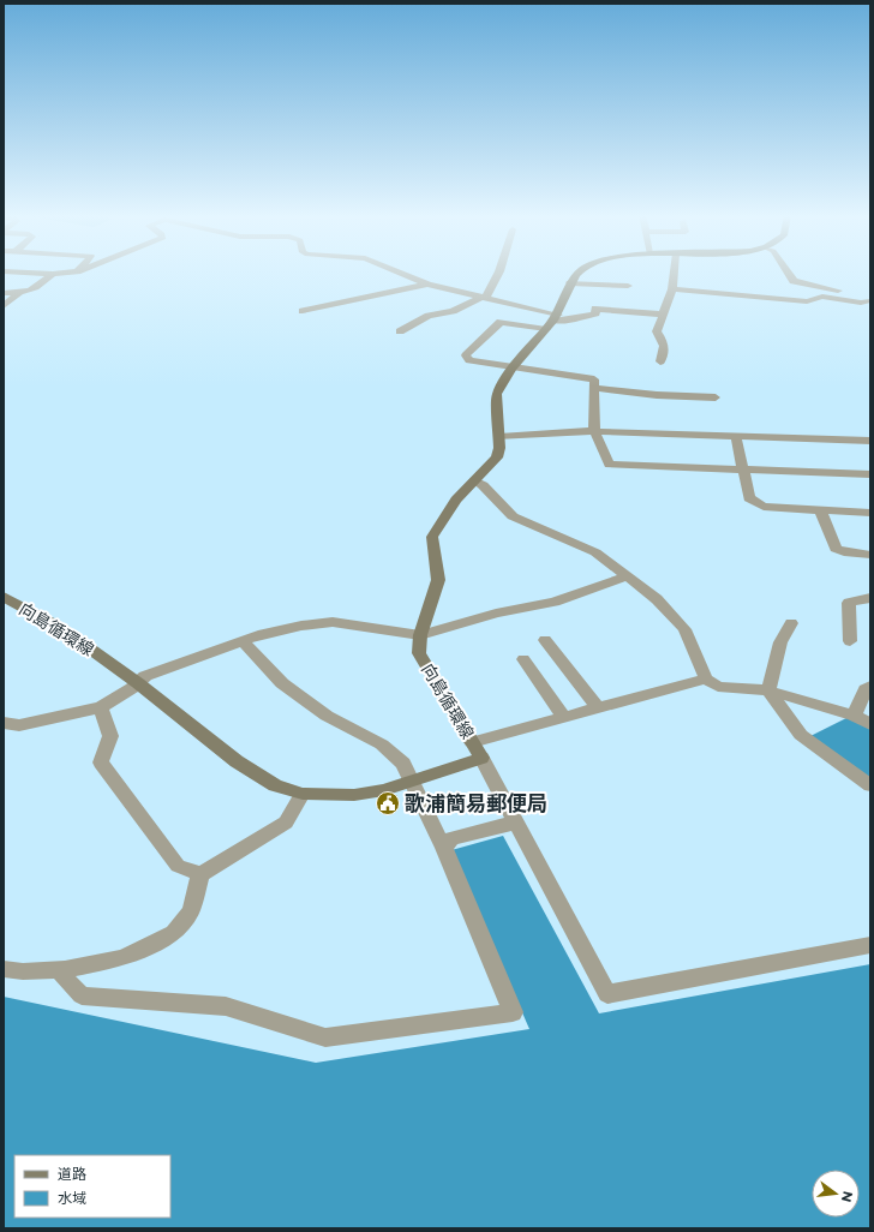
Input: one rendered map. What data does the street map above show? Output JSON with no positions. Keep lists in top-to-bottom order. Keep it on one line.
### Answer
{"streets":{"main road":["向島循環線"]},"places":{"public building":["歌浦簡易郵便局"]},"legend":["道路","水域"],"north":"right"}
